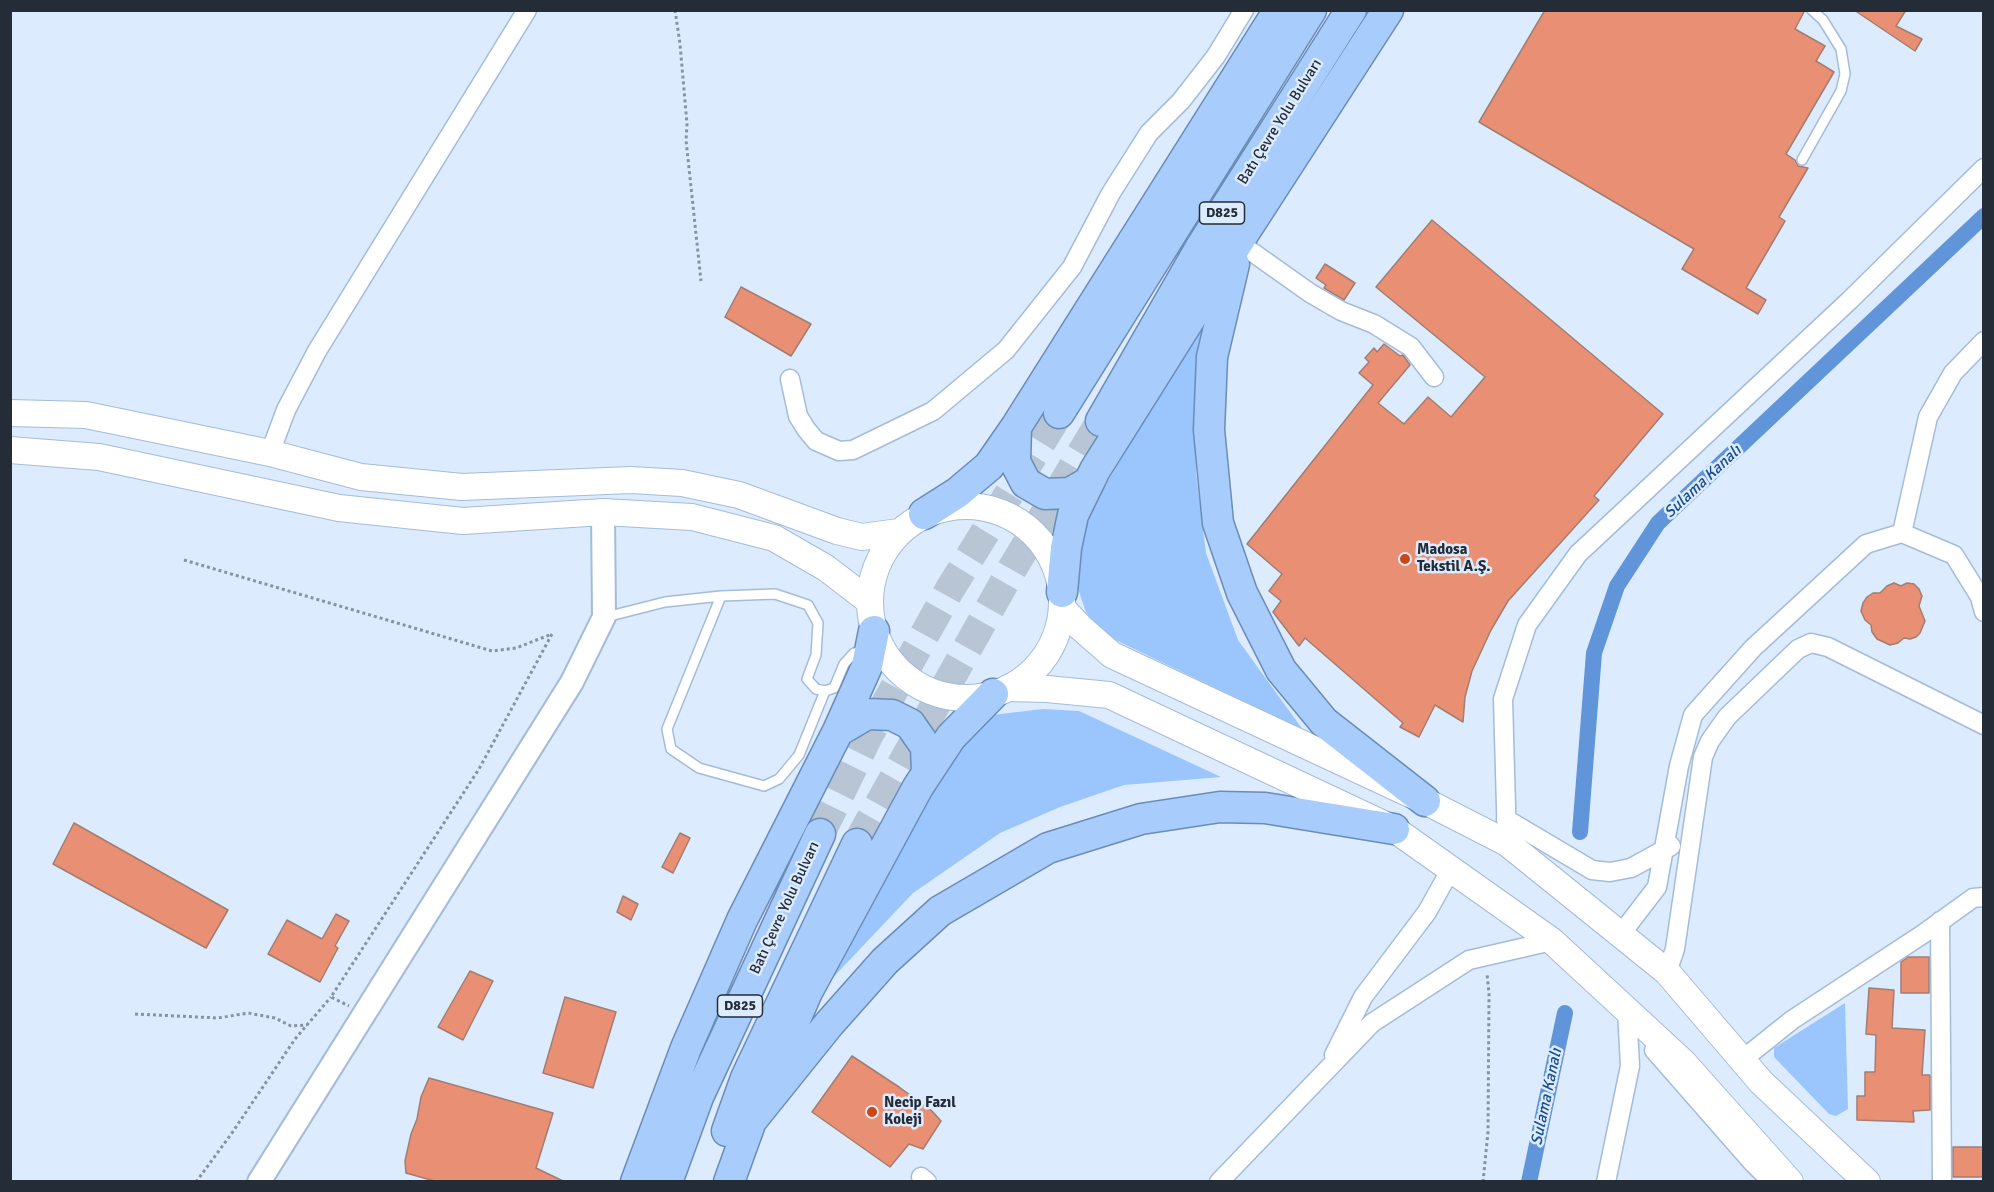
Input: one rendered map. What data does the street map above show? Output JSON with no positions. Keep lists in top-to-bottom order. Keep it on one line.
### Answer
{"streets":{"highway":["Batı Çevre Yolu Bulvarı","D825"]},"water":["Sulama Kanalı"],"places":["Madosa Tekstil A.Ş.","Necip Fazıl Koleji"]}
